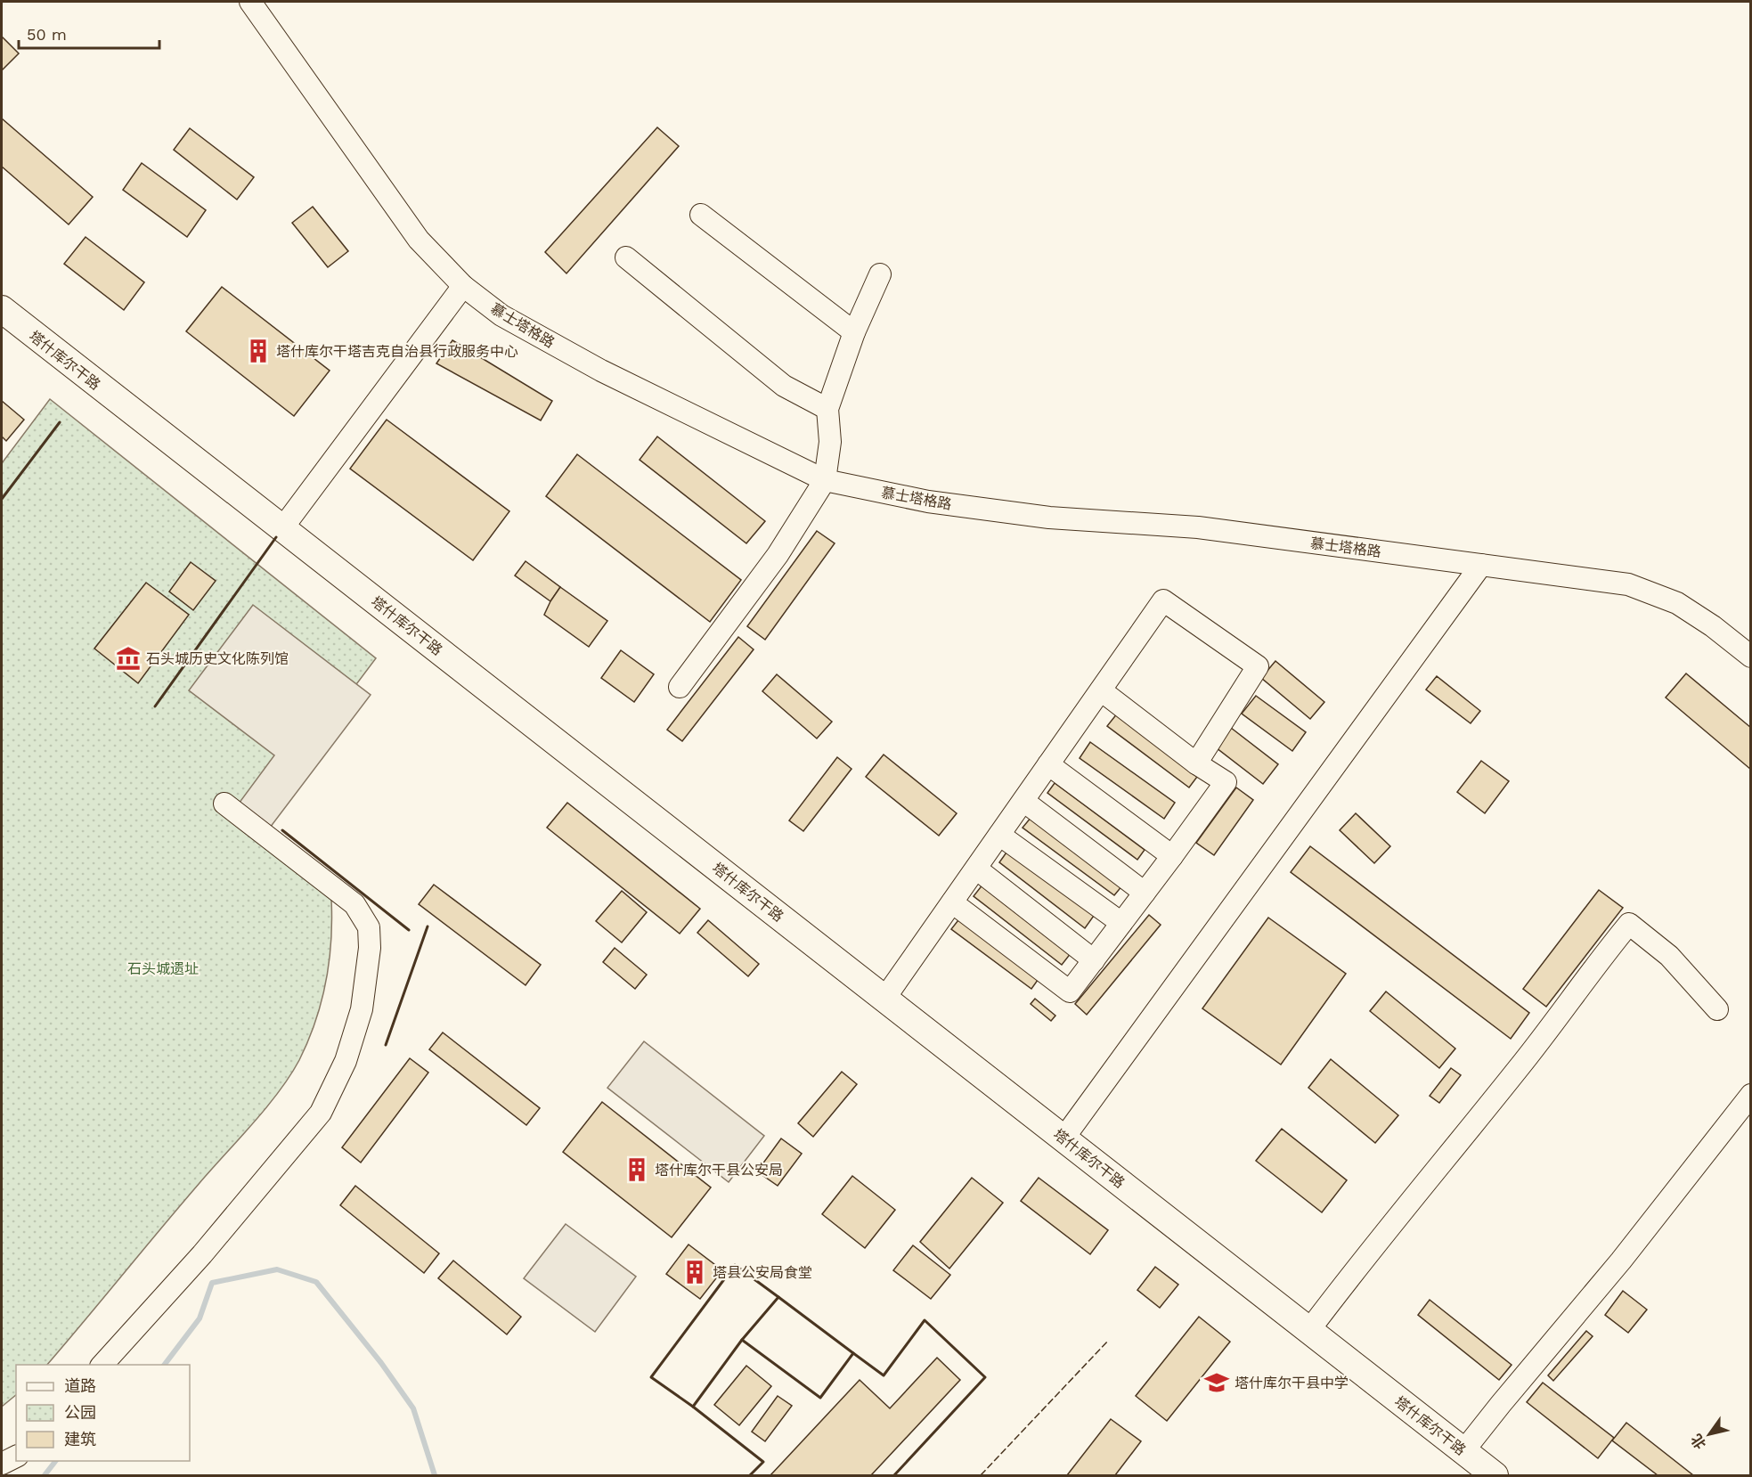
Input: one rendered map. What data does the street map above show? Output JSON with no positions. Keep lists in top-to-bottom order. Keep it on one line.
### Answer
{"streets":{"main road":["塔什库尔干路"],"street":["慕士塔格路"]},"parks":["石头城遗址"],"places":{"building":["塔什库尔干塔吉克自治县行政服务中心","塔什库尔干县公安局","塔县公安局食堂"],"museum":["石头城历史文化陈列馆"],"school or university":["塔什库尔干县中学"]},"legend":["道路","公园","建筑"],"scale_bar":"50 m","north":"bottom left"}
